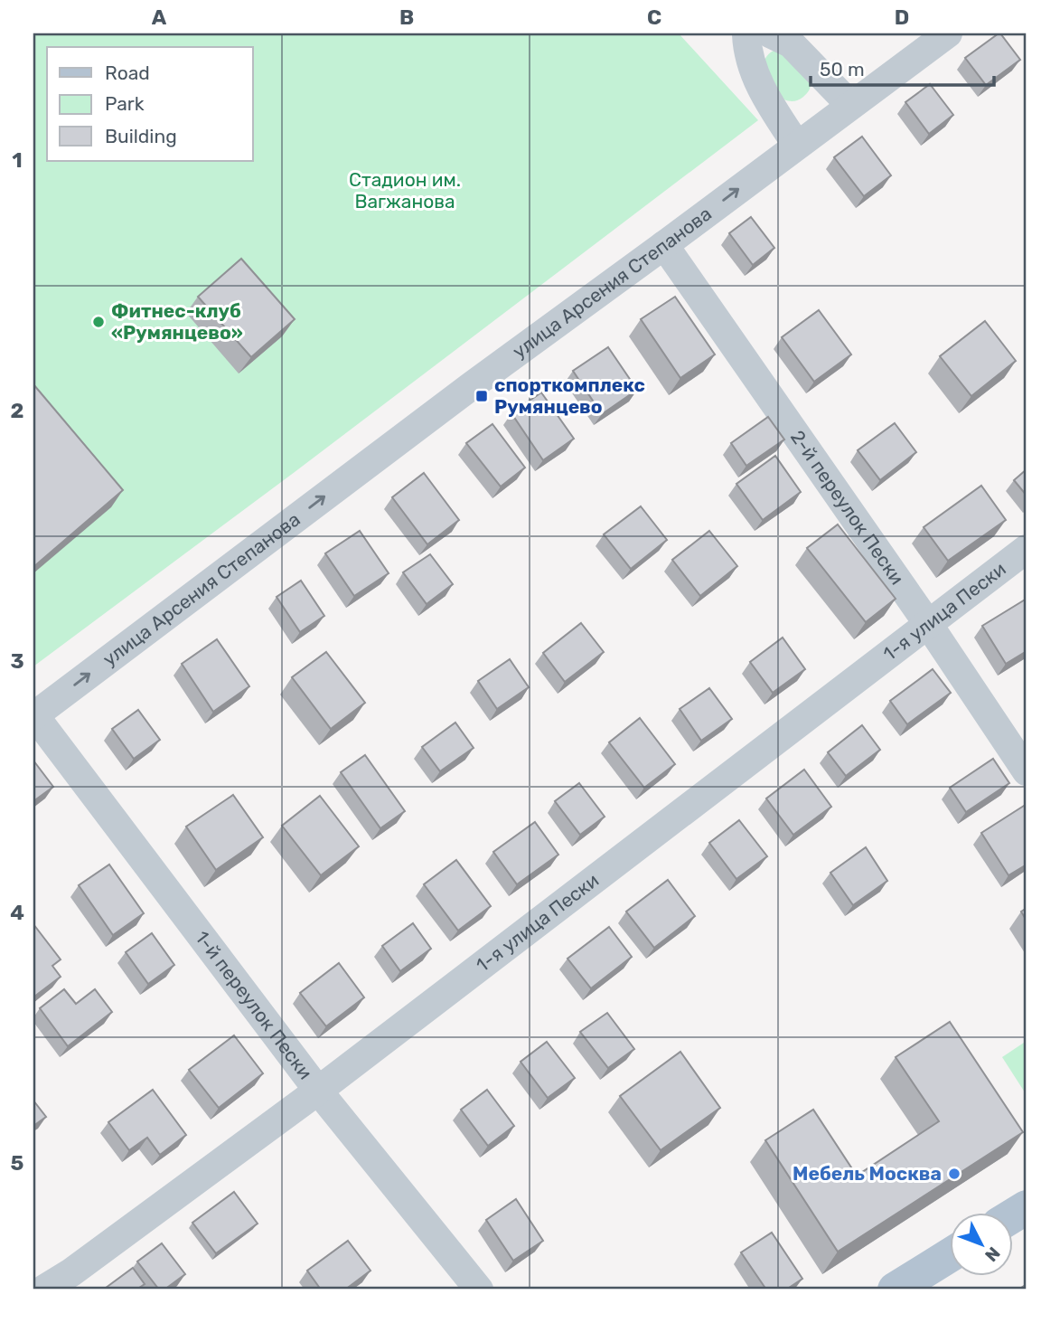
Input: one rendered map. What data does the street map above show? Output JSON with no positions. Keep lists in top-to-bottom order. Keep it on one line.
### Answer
{"streets":{"street":["улица Арсения Степанова","2-й переулок Пески","1-я улица Пески","1-й переулок Пески"]},"crossings":[["улица Арсения Степанова","2-й переулок Пески"],["улица Арсения Степанова","1-й переулок Пески"],["2-й переулок Пески","1-я улица Пески"],["1-я улица Пески","1-й переулок Пески"]],"one_way":["улица Арсения Степанова"],"parks":["Стадион им. Вагжанова"],"places":{"other":["Фитнес-клуб «Румянцево»","Мебель Москва"],"transit":["cпорткомплекс Румянцево"]},"legend":["Road","Park","Building"],"scale_bar":"50 m","north":"bottom right","grid":{"columns":["A","B","C","D"],"rows":["1","2","3","4","5"]}}
